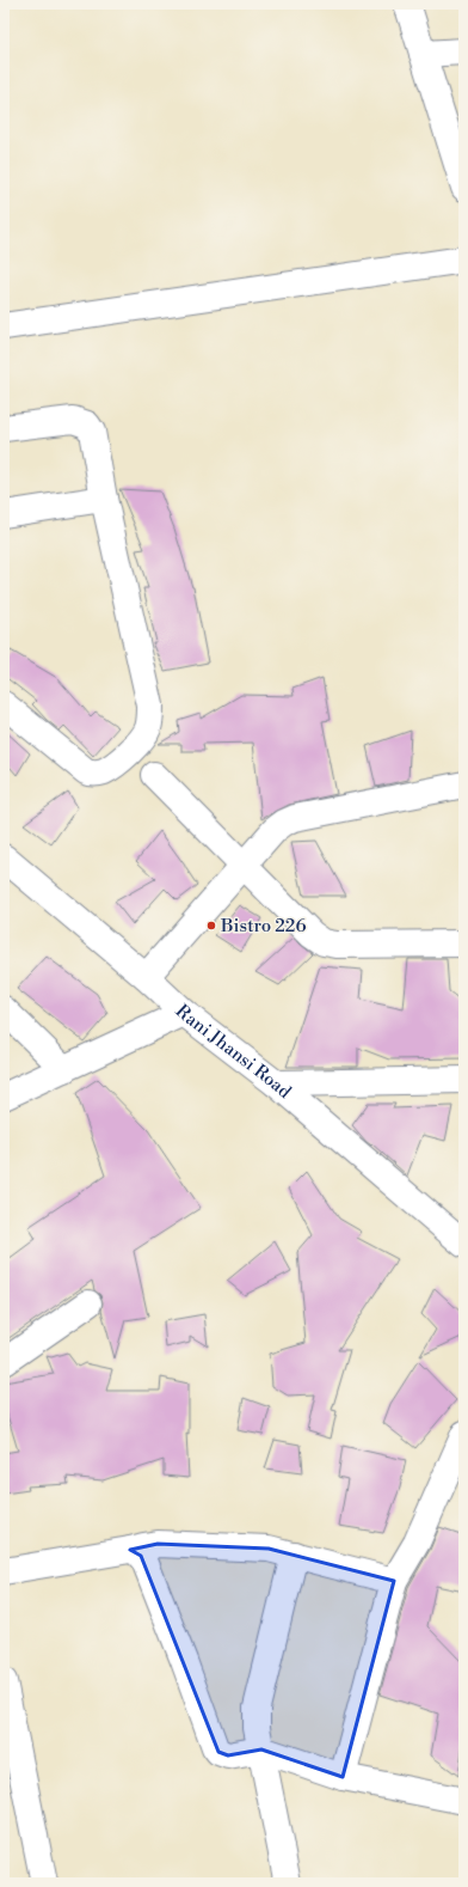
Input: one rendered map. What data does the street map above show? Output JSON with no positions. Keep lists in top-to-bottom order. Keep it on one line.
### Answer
{"streets":{"street":["Rani Jhansi Road"]},"places":["Bistro 226"]}
